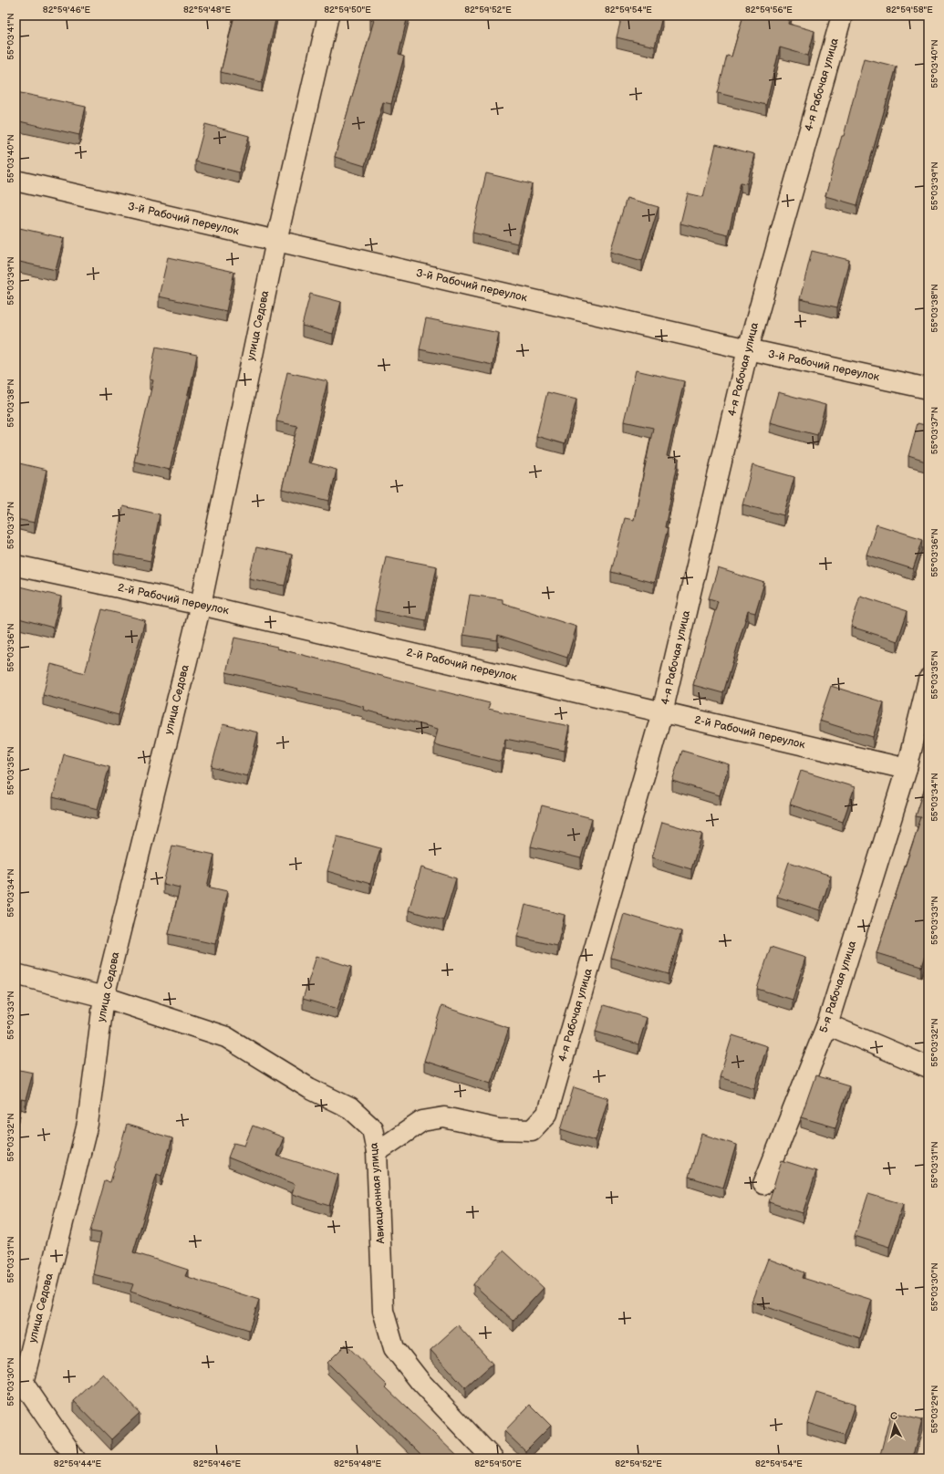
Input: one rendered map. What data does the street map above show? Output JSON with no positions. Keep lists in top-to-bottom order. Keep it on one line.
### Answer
{"streets":{"street":["4-я Рабочая улица","3-й Рабочий переулок","улица Седова","2-й Рабочий переулок","5-я Рабочая улица","Авиационная улица"]},"crossings":[["4-я Рабочая улица","3-й Рабочий переулок"],["4-я Рабочая улица","2-й Рабочий переулок"],["4-я Рабочая улица","Авиационная улица"],["3-й Рабочий переулок","улица Седова"],["улица Седова","2-й Рабочий переулок"],["улица Седова","Авиационная улица"],["2-й Рабочий переулок","5-я Рабочая улица"]],"north":"top","coordinates":["82°59'46\"E","82°59'48\"E","82°59'50\"E","82°59'52\"E","82°59'54\"E","82°59'56\"E","82°59'58\"E","55°03'41\"N","55°03'40\"N","55°03'39\"N","55°03'38\"N","55°03'37\"N","55°03'36\"N","55°03'35\"N","55°03'34\"N","55°03'33\"N","55°03'32\"N","55°03'31\"N","55°03'30\"N","55°03'29\"N","82°59'44\"E"]}
